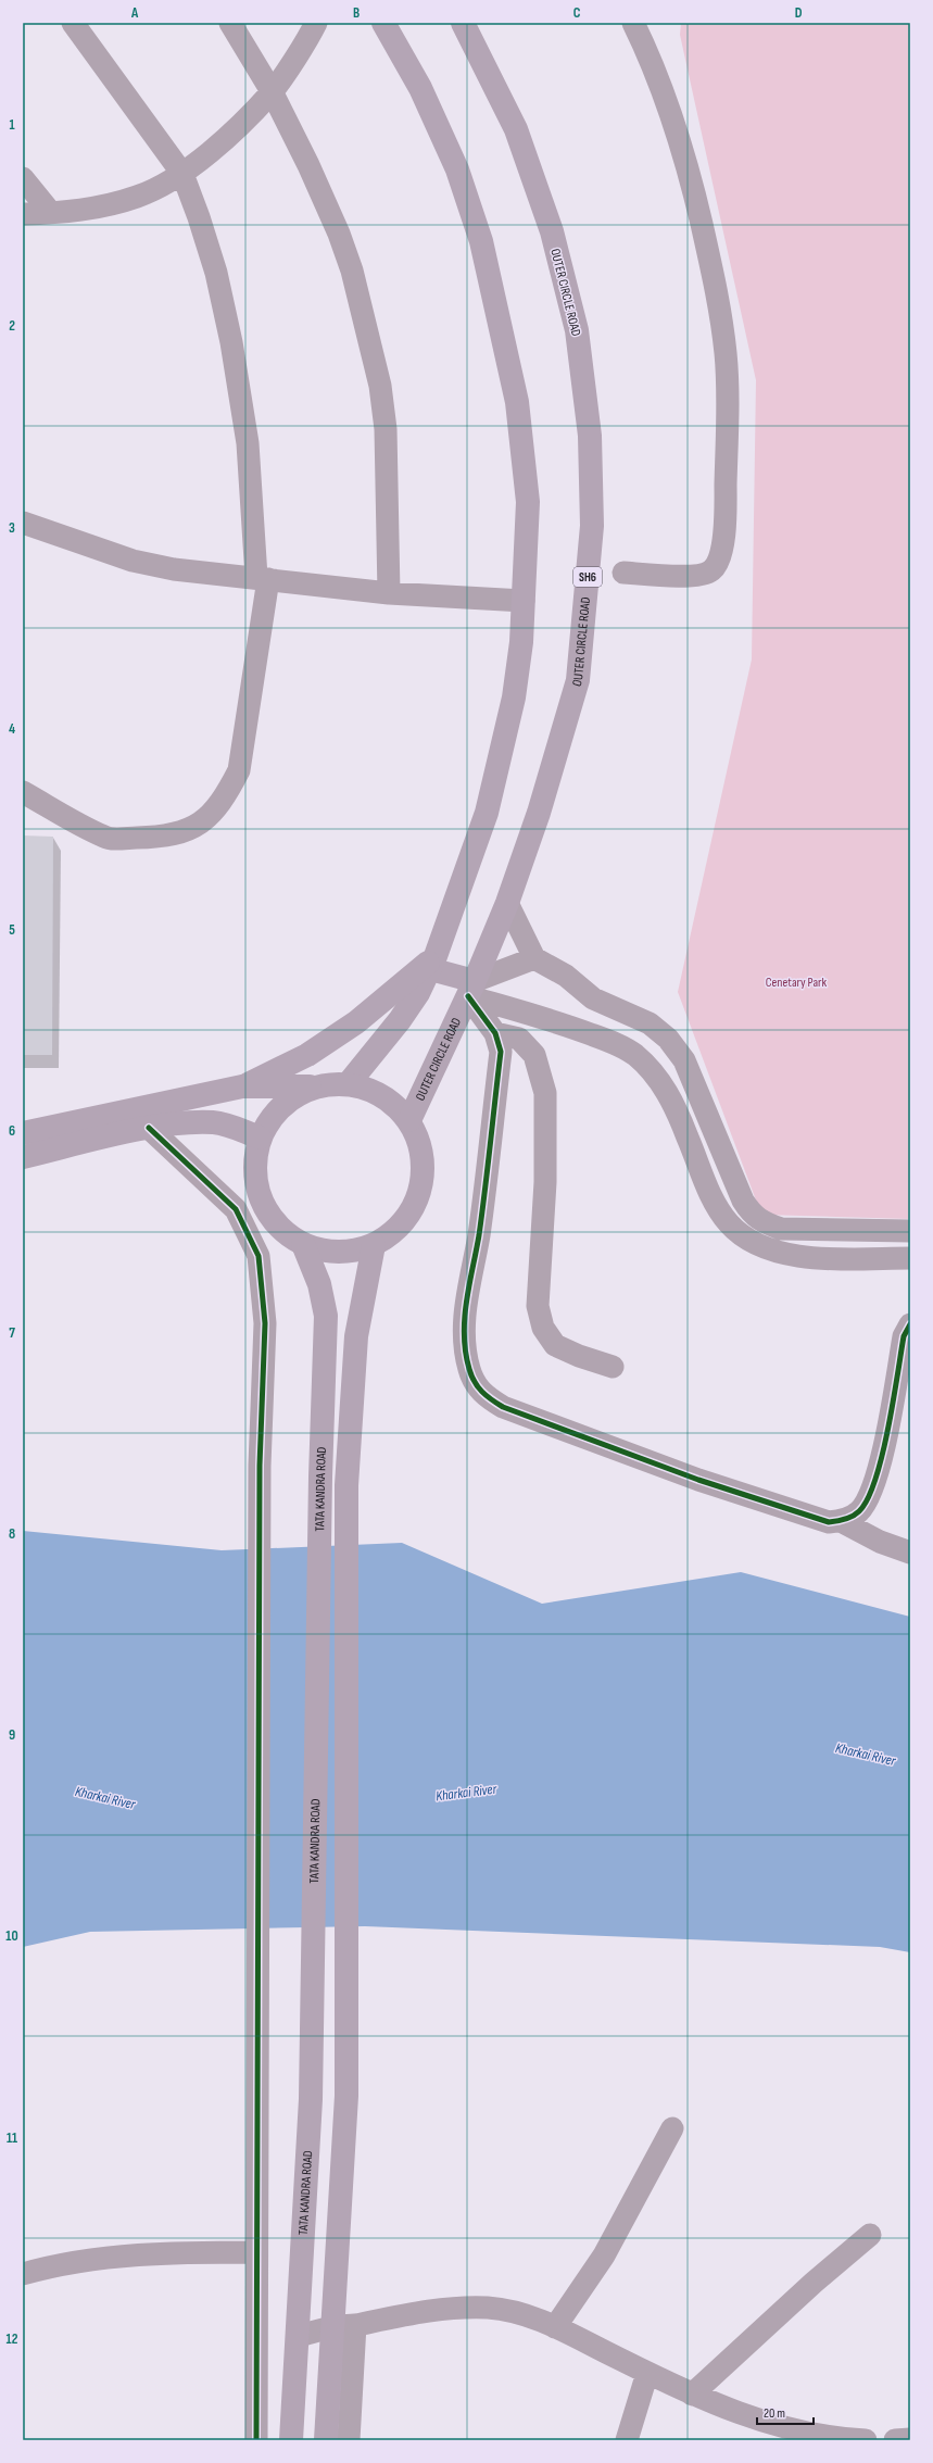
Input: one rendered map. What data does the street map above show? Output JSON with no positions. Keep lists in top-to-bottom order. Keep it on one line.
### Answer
{"streets":{"main road":["OUTER CIRCLE ROAD","SH6","TATA KANDRA ROAD"]},"water":["Kharkai River"],"parks":["Cenetary Park"],"scale_bar":"20 m","grid":{"columns":["A","B","C","D"],"rows":["1","2","3","4","5","6","7","8","9","10","11","12"]}}
